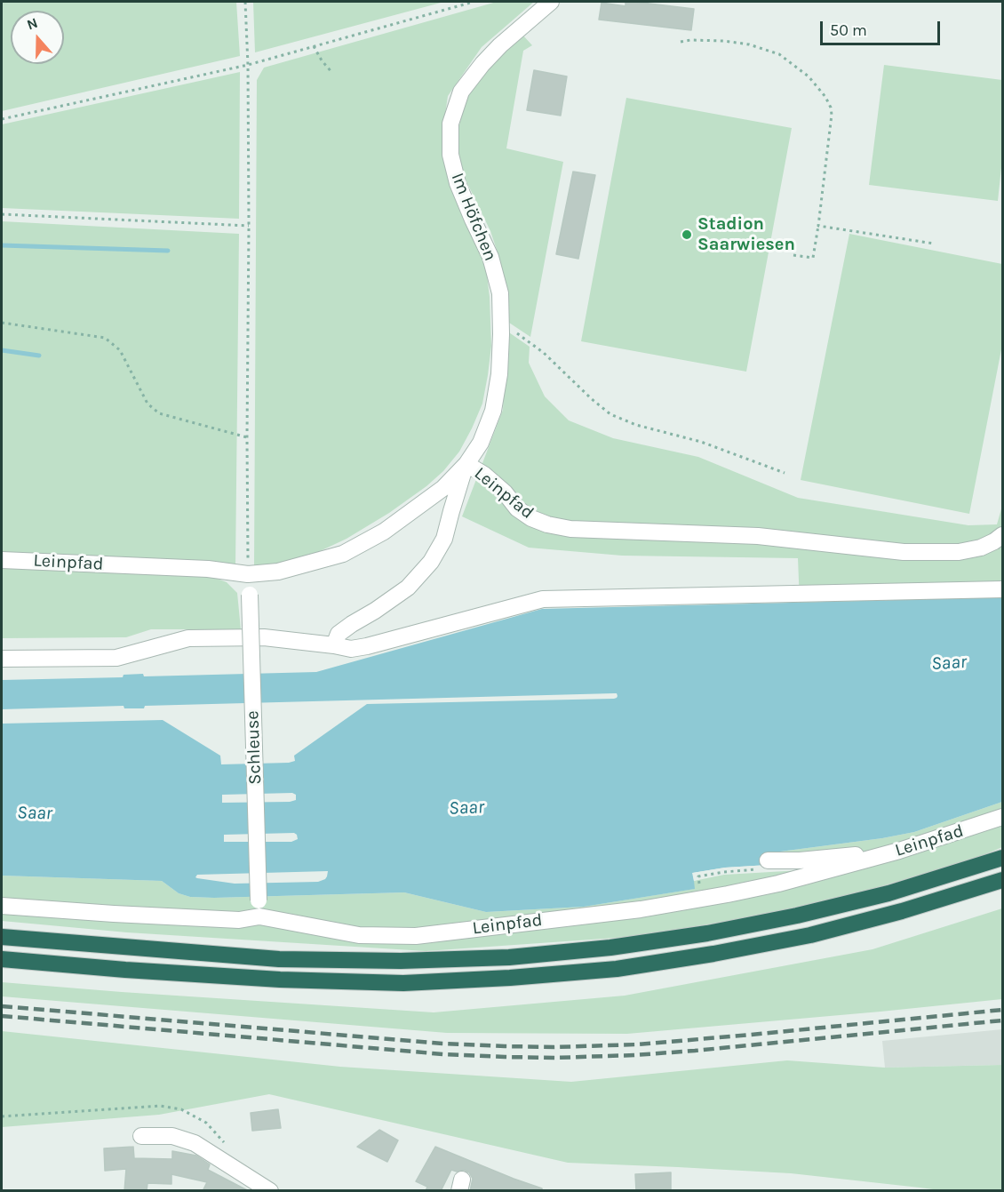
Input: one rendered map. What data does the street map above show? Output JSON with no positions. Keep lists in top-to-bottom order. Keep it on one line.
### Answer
{"streets":{"street":["Im Höfchen","Leinpfad","Schleuse"]},"crossings":[["Im Höfchen","Leinpfad"],["Leinpfad","Schleuse"]],"water":["Saar"],"places":["Stadion Saarwiesen"],"scale_bar":"50 m","north":"top"}
